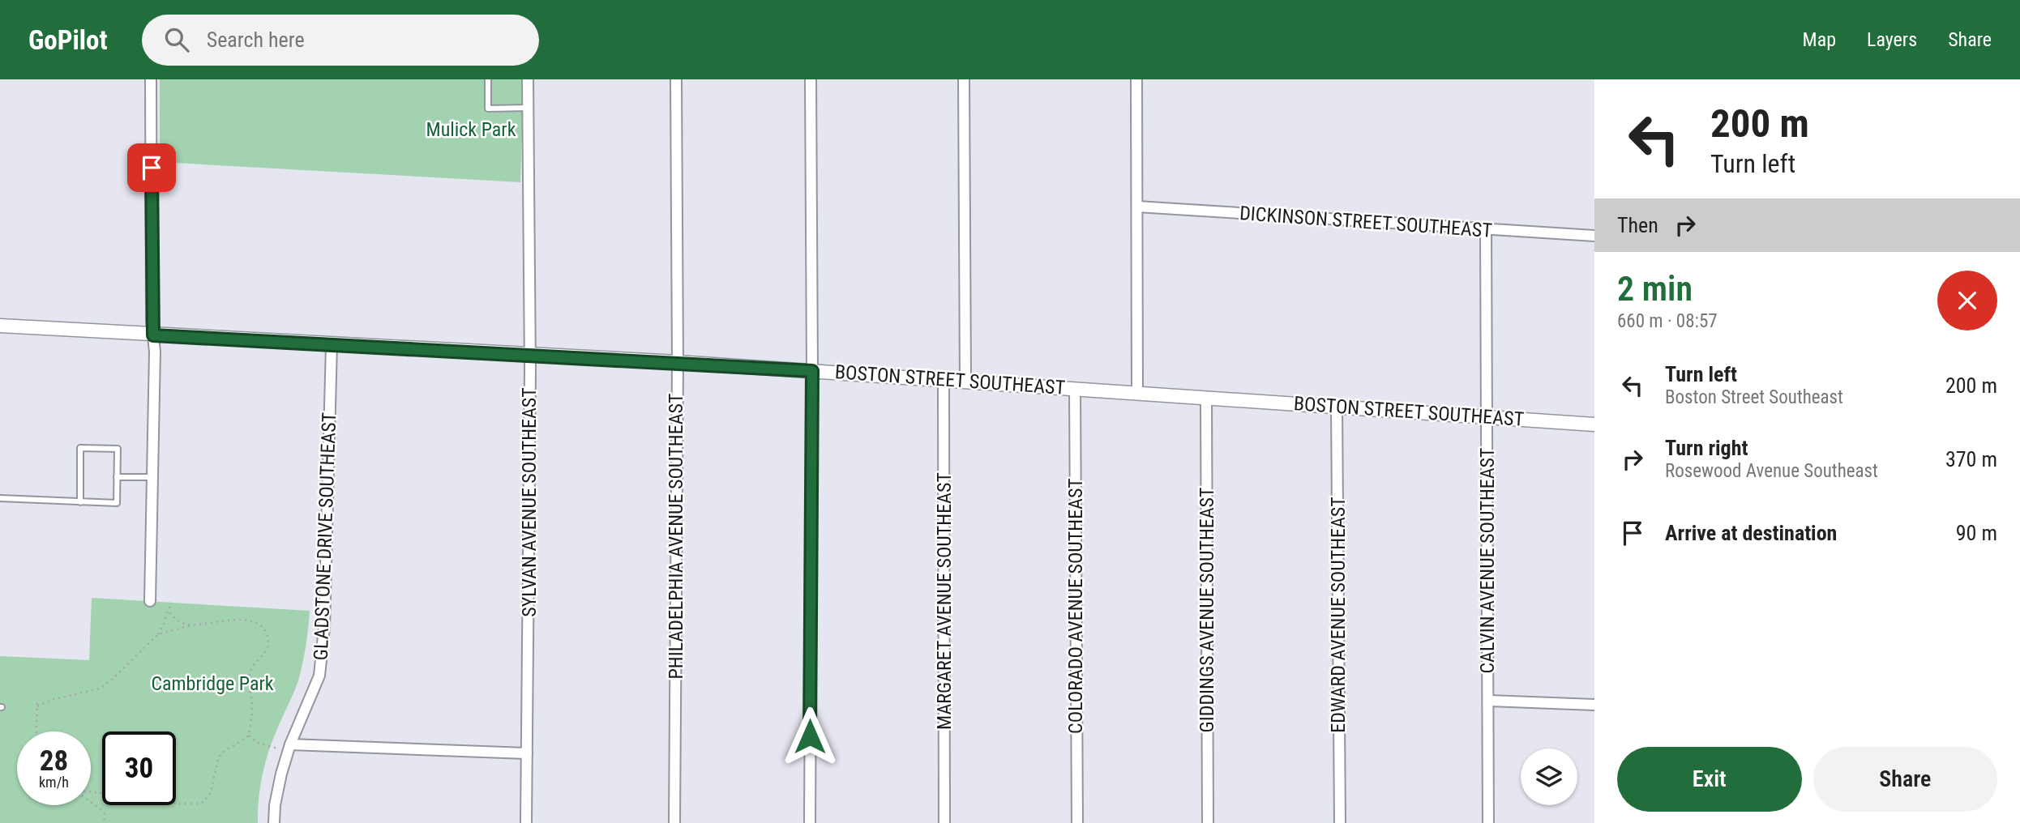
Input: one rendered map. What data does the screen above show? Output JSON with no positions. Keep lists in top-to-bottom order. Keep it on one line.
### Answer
{"streets":{"street":["DICKINSON STREET SOUTHEAST","BOSTON STREET SOUTHEAST","SYLVAN AVENUE SOUTHEAST","GLADSTONE DRIVE SOUTHEAST","PHILADELPHIA AVENUE SOUTHEAST","CALVIN AVENUE SOUTHEAST","MARGARET AVENUE SOUTHEAST","COLORADO AVENUE SOUTHEAST","GIDDINGS AVENUE SOUTHEAST","EDWARD AVENUE SOUTHEAST"]},"crossings":[["DICKINSON STREET SOUTHEAST","CALVIN AVENUE SOUTHEAST"],["BOSTON STREET SOUTHEAST","SYLVAN AVENUE SOUTHEAST"],["BOSTON STREET SOUTHEAST","GLADSTONE DRIVE SOUTHEAST"],["BOSTON STREET SOUTHEAST","PHILADELPHIA AVENUE SOUTHEAST"],["BOSTON STREET SOUTHEAST","CALVIN AVENUE SOUTHEAST"],["BOSTON STREET SOUTHEAST","MARGARET AVENUE SOUTHEAST"],["BOSTON STREET SOUTHEAST","COLORADO AVENUE SOUTHEAST"],["BOSTON STREET SOUTHEAST","GIDDINGS AVENUE SOUTHEAST"],["BOSTON STREET SOUTHEAST","EDWARD AVENUE SOUTHEAST"]],"parks":["Mulick Park","Cambridge Park"],"page":{"header":"GoPilot","search":"Search here","nav":["Map","Layers","Share"],"turn":["200 m","Turn left"],"then":"Then","heading":["2 min","660 m · 08:57"],"list":[{"name":"Turn left","note":"Boston Street Southeast","value":"200 m"},{"name":"Turn right","note":"Rosewood Avenue Southeast","value":"370 m"},{"name":"Arrive at destination","value":"90 m"}],"speed":"28 km/h","limit":"30","buttons":["Exit","Share"]}}
